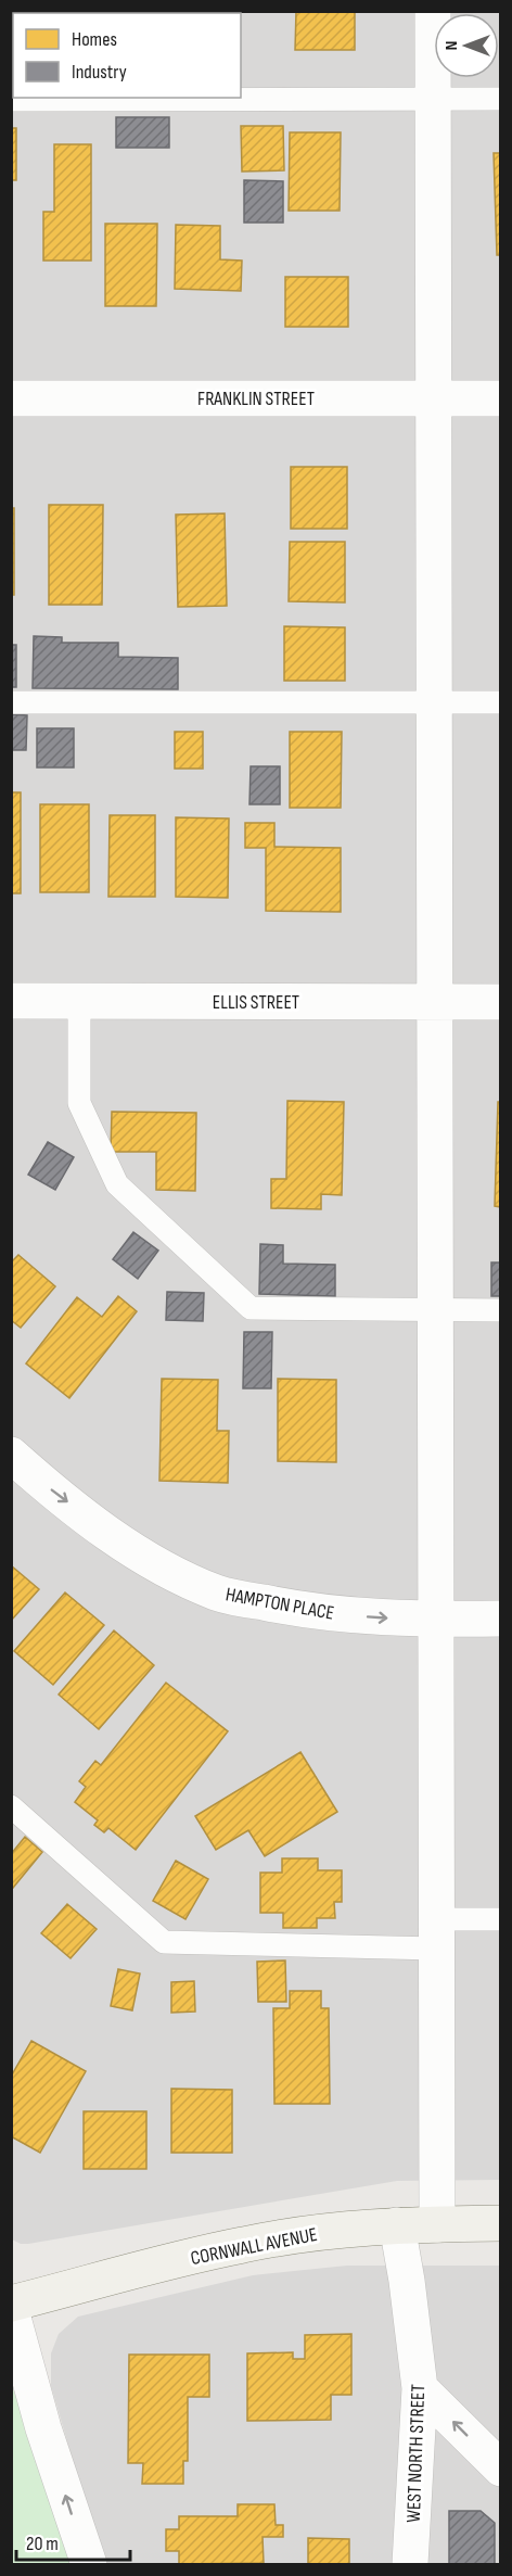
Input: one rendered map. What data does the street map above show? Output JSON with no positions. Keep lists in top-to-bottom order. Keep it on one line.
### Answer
{"streets":{"main road":["CORNWALL AVENUE"],"street":["FRANKLIN STREET","ELLIS STREET","HAMPTON PLACE","WEST NORTH STREET"]},"crossings":[["CORNWALL AVENUE","WEST NORTH STREET"]],"one_way":["HAMPTON PLACE"],"legend":["Homes","Industry"],"scale_bar":"20 m","north":"left"}
